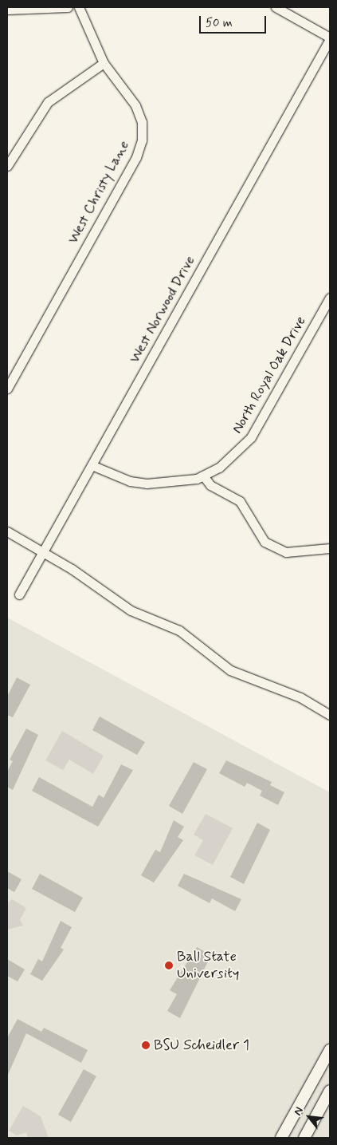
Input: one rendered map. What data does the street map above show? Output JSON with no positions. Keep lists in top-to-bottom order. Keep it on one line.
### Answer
{"streets":{"street":["West Christy Lane","West Norwood Drive","North Royal Oak Drive"]},"crossings":[["West Norwood Drive","North Royal Oak Drive"]],"places":["Ball State University","BSU Scheidler 1"],"scale_bar":"50 m","north":"top left"}
